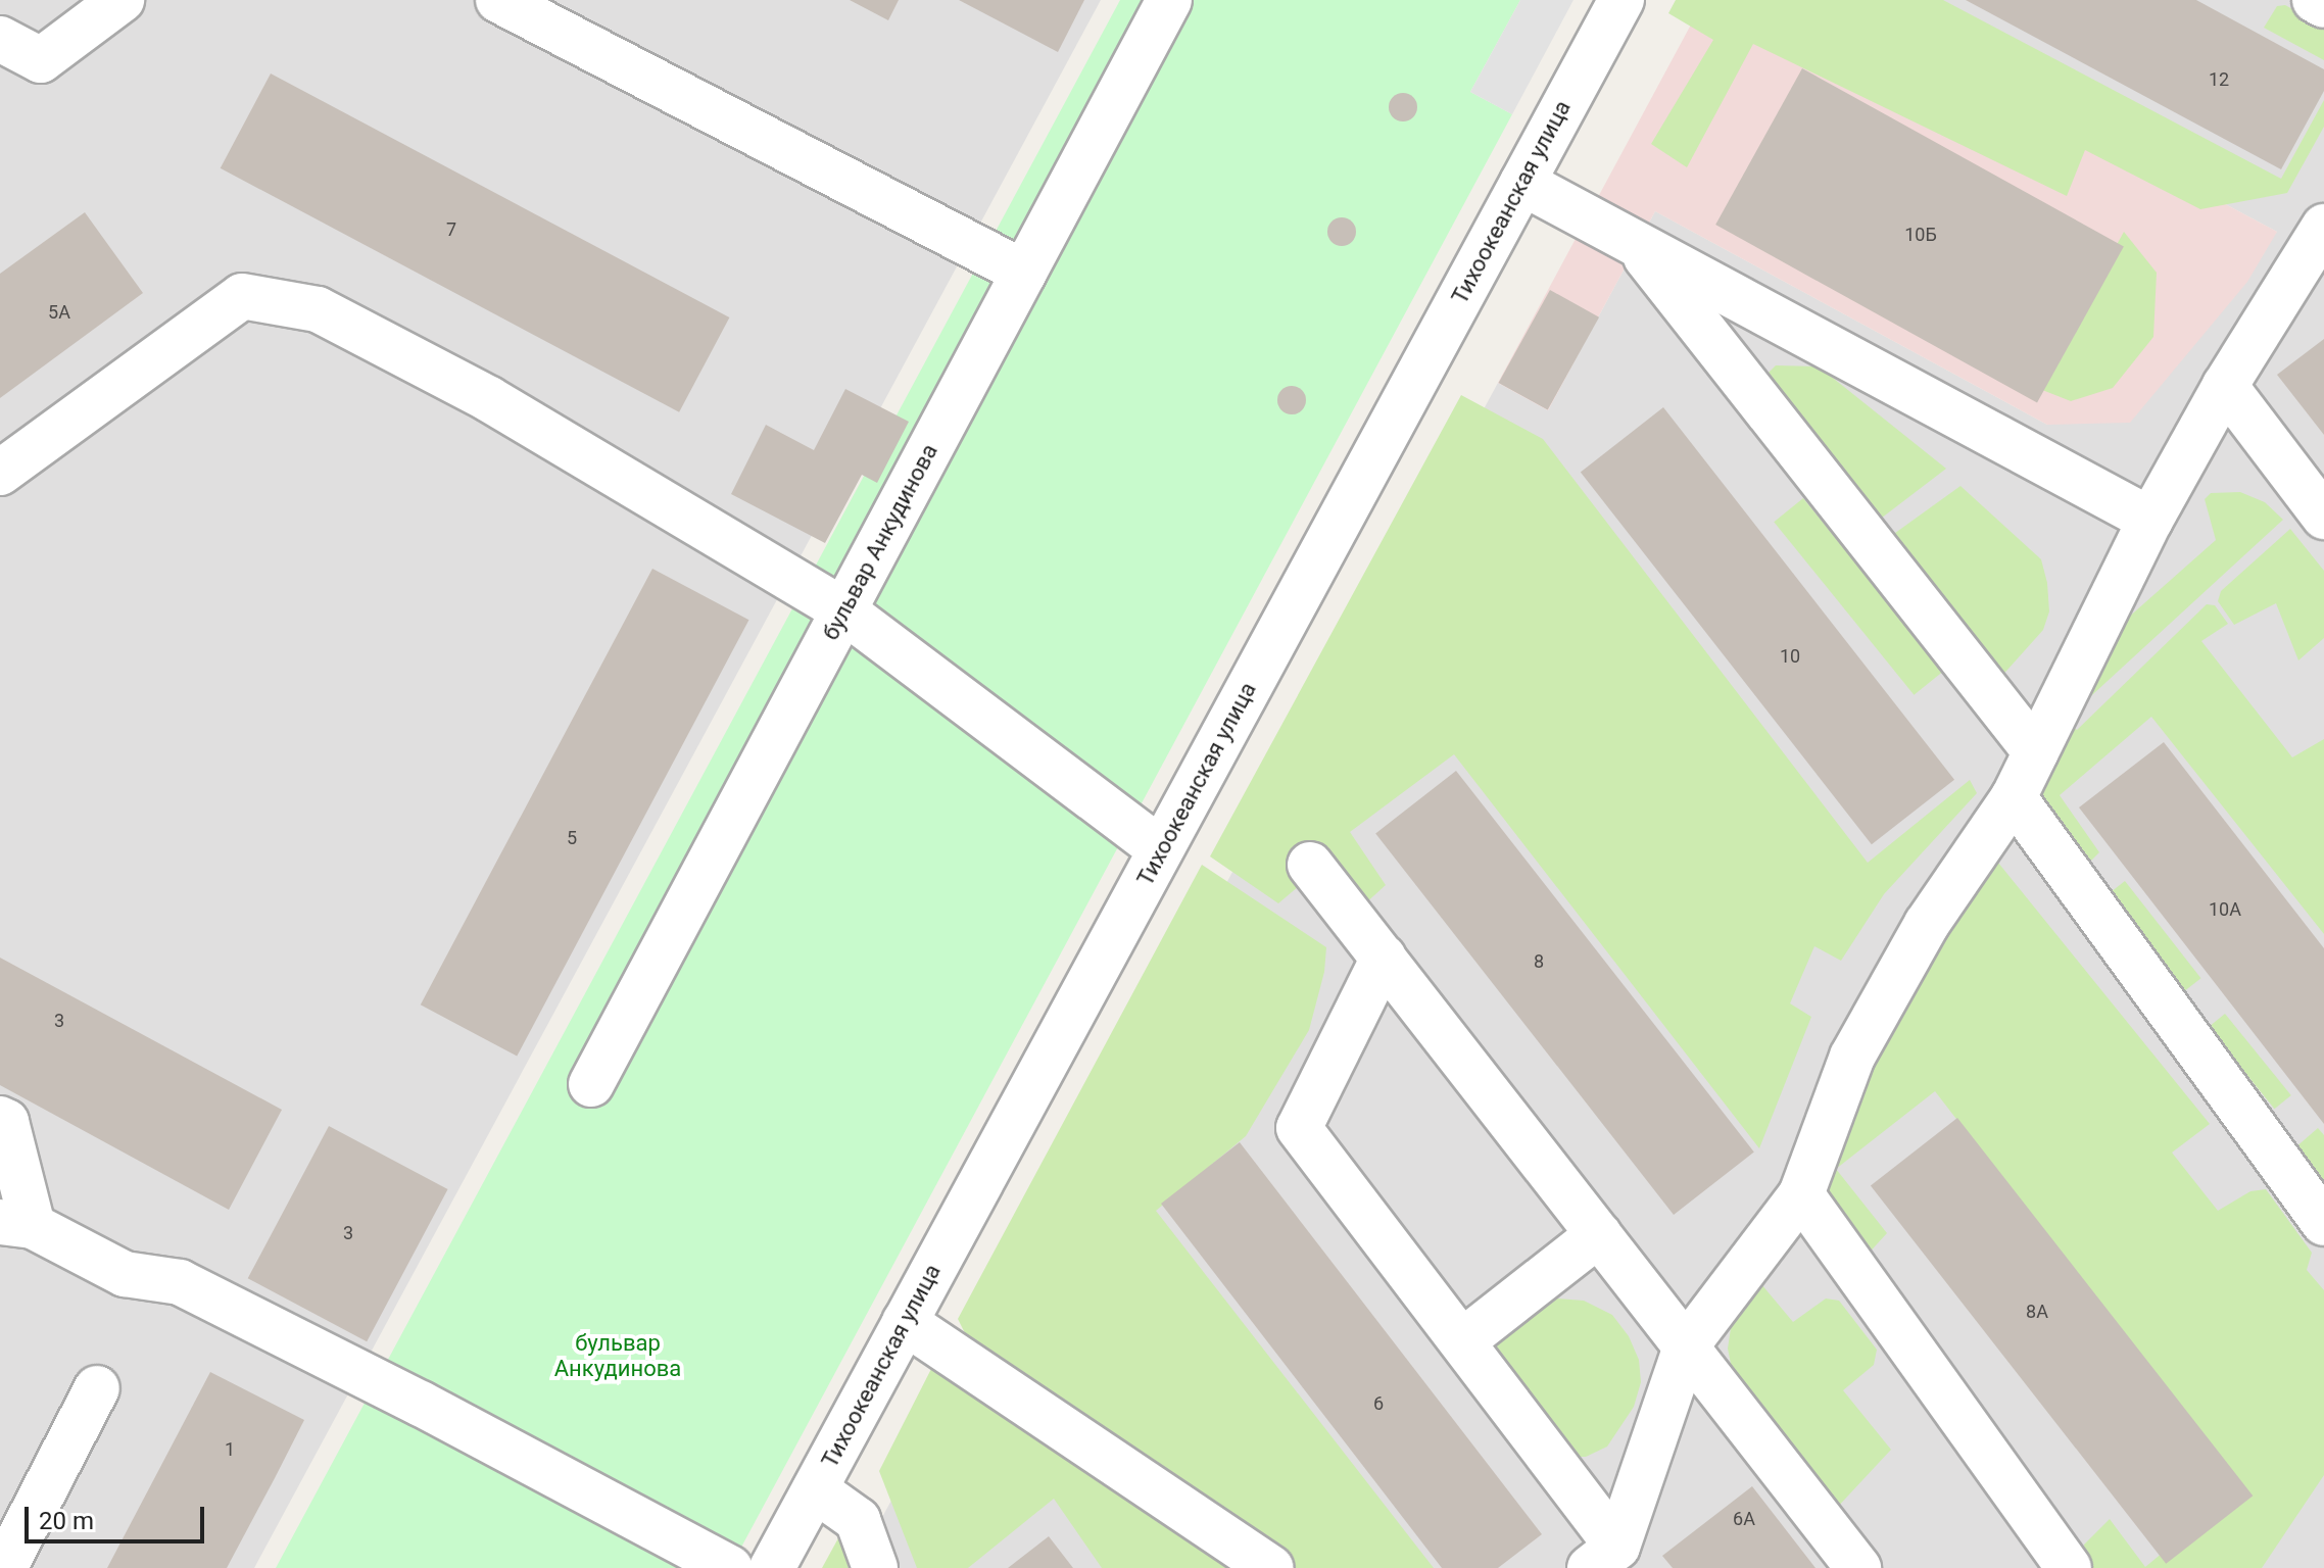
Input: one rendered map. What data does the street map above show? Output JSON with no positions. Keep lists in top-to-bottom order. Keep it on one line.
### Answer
{"streets":{"street":["Тихоокеанская улица","бульвар Анкудинова"]},"parks":["бульвар Анкудинова"],"house_numbers":["12","7","10Б","5А","10","5","10А","8","3","3","8А","6","1","6А"],"scale_bar":"20 m"}
